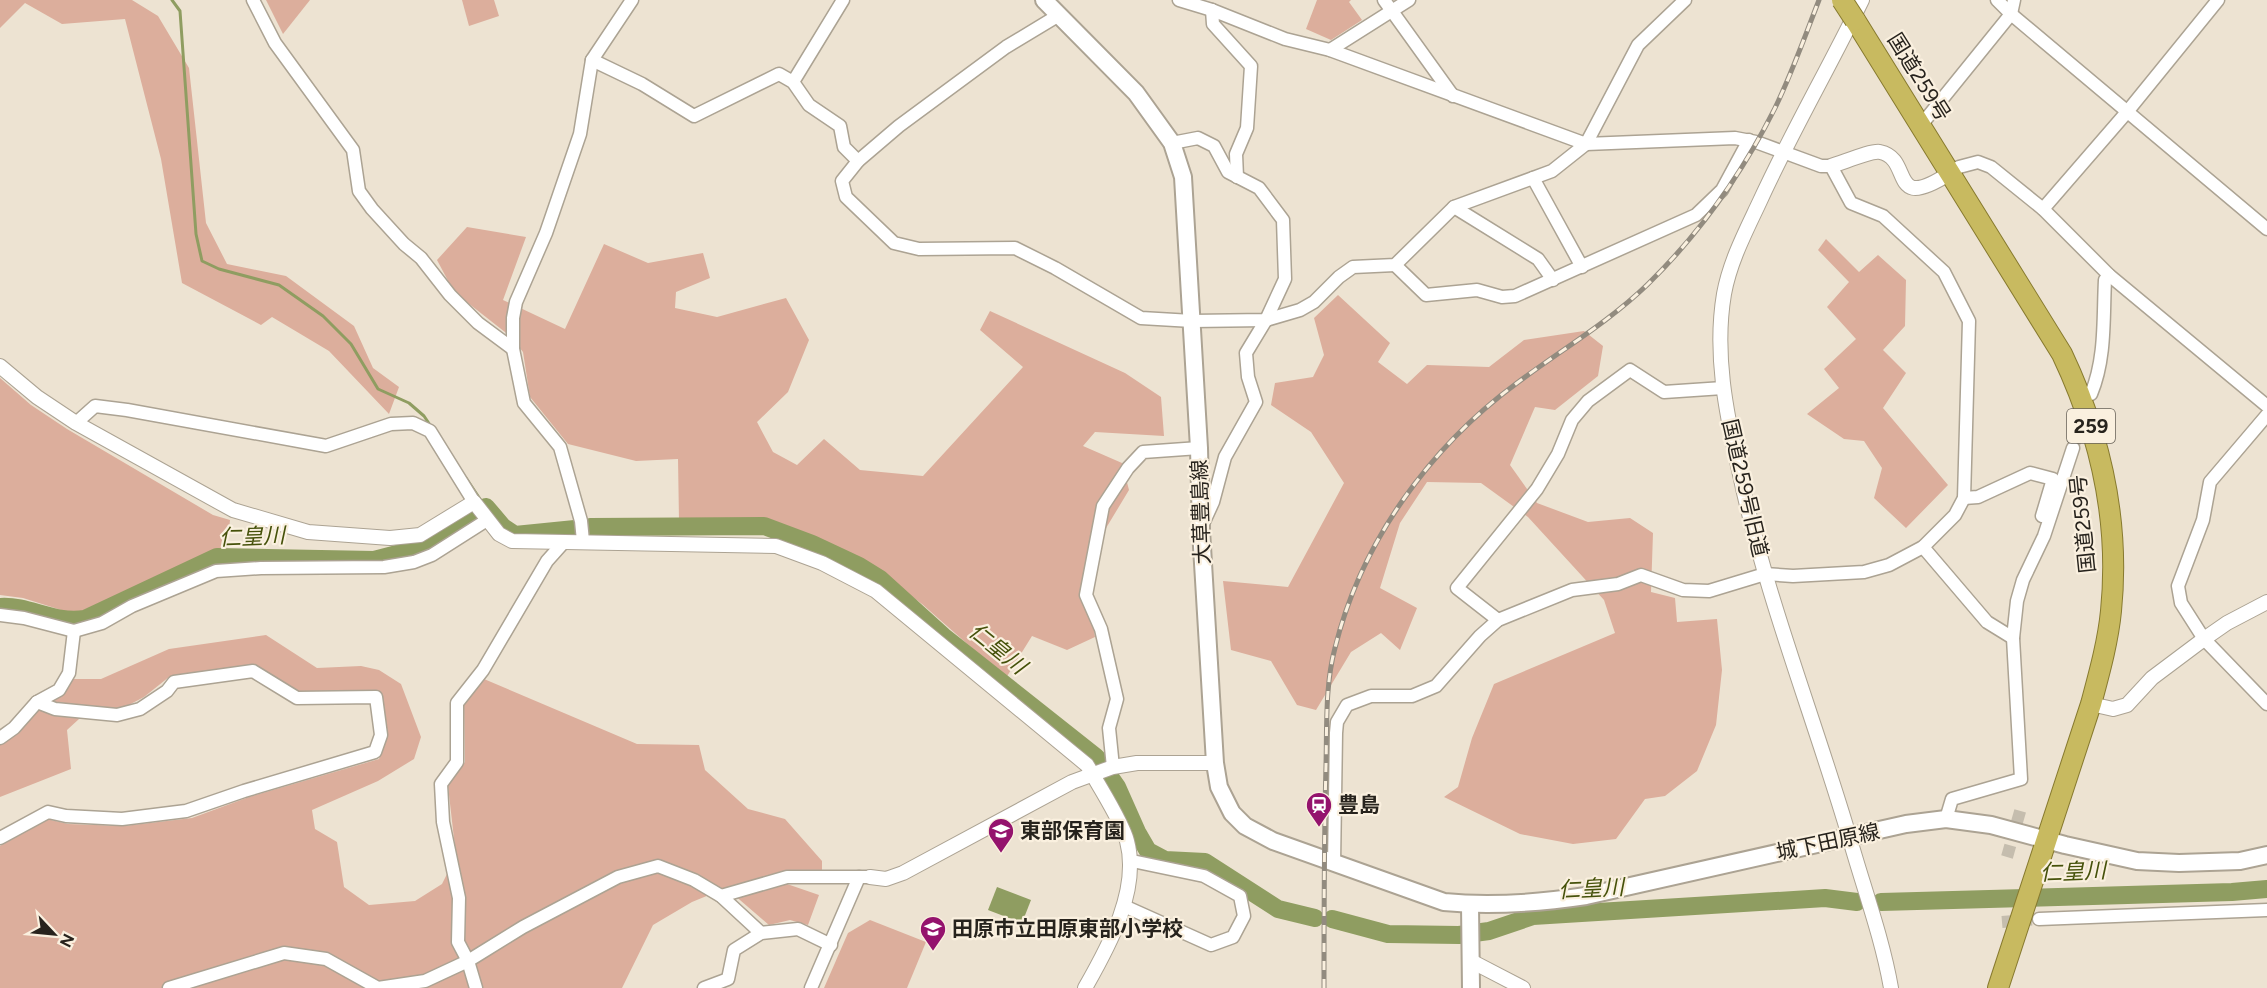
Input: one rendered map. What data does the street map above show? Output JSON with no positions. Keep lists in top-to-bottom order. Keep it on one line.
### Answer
{"streets":{"highway":["国道259号","259"],"main road":["大草豊島線","城下田原線"],"street":["国道259号旧道"]},"crossings":[["国道259号","城下田原線"],["国道259号旧道","城下田原線"],["大草豊島線","城下田原線"]],"water":["仁皇川"],"places":{"station":["豊島"],"school or university":["東部保育園","田原市立田原東部小学校"]},"north":"bottom right"}
